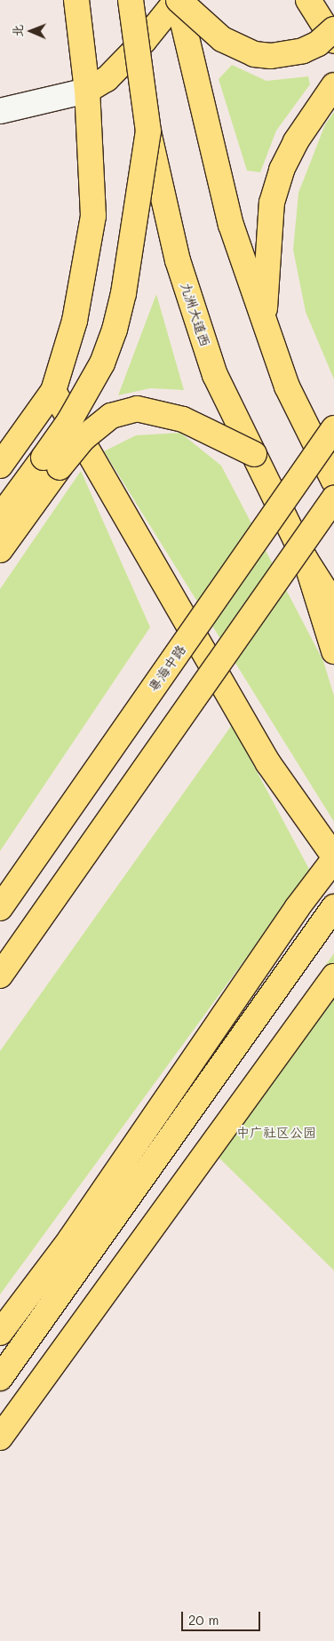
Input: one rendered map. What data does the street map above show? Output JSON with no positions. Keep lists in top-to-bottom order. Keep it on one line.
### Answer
{"streets":{"main road":["九洲大道西","粤海中路"]},"parks":["中广社区公园"],"scale_bar":"20 m","north":"left"}
